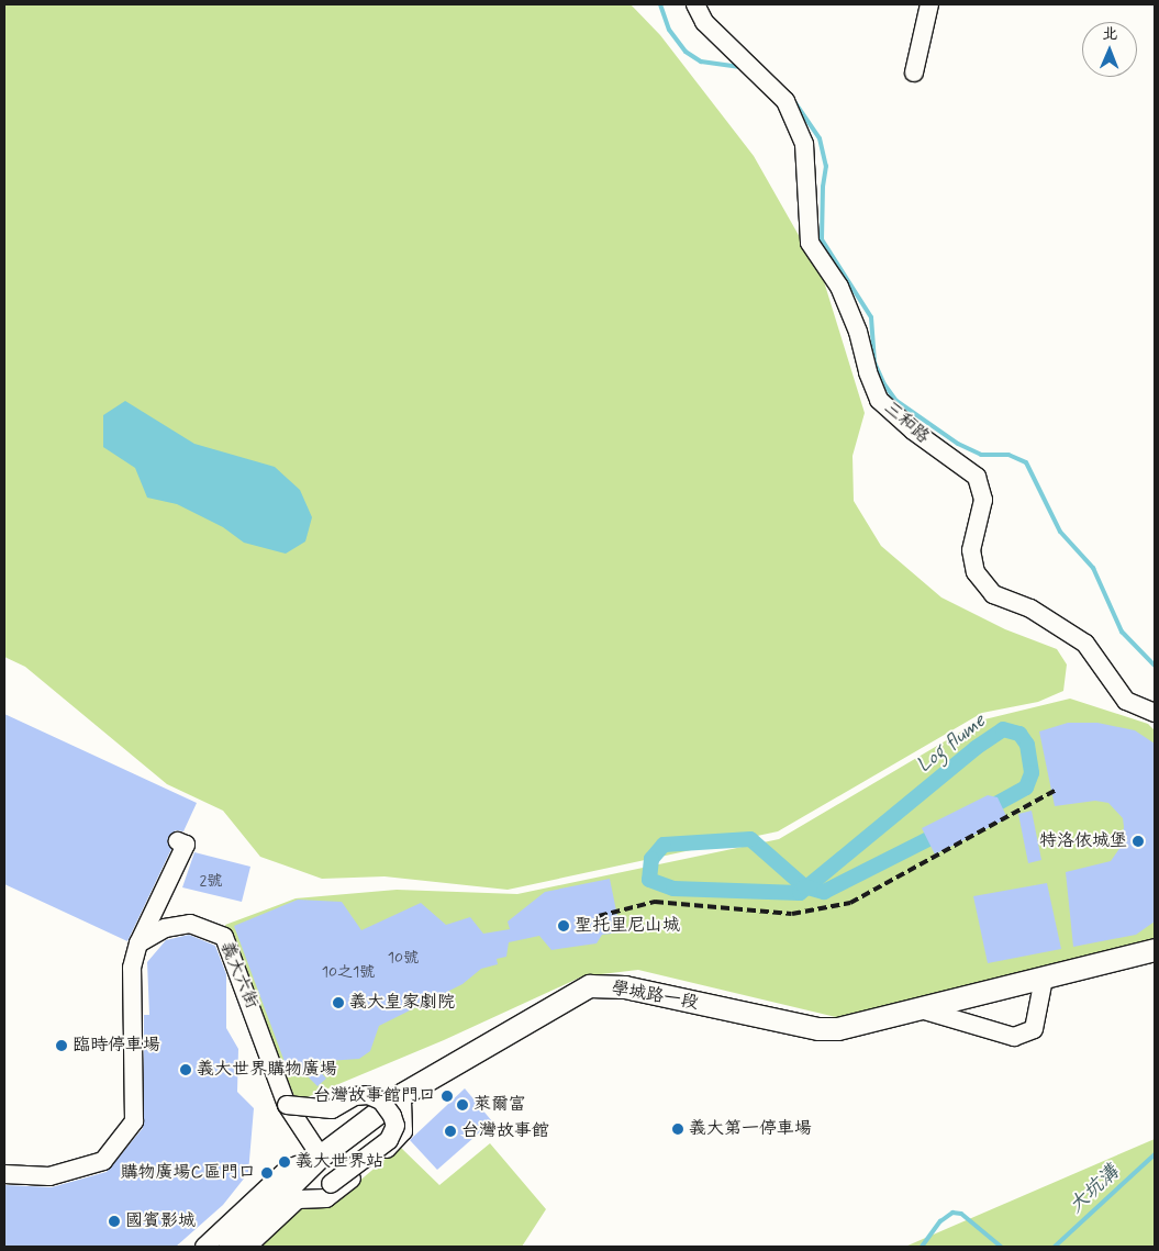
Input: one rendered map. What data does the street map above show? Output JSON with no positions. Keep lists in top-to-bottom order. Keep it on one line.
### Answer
{"streets":{"main road":["學城路一段"],"street":["三和路","義大六街"]},"crossings":[["義大六街","學城路一段"]],"water":["Log flume","大坑溝"],"places":["特洛依城堡","聖托里尼山城","義大皇家劇院","臨時停車場","義大世界購物廣場","台灣故事館門口","萊爾富","義大第一停車場","台灣故事館","義大世界站","購物廣場C區門口","國賓影城"],"house_numbers":["2號","10號","10之1號"],"north":"top"}
